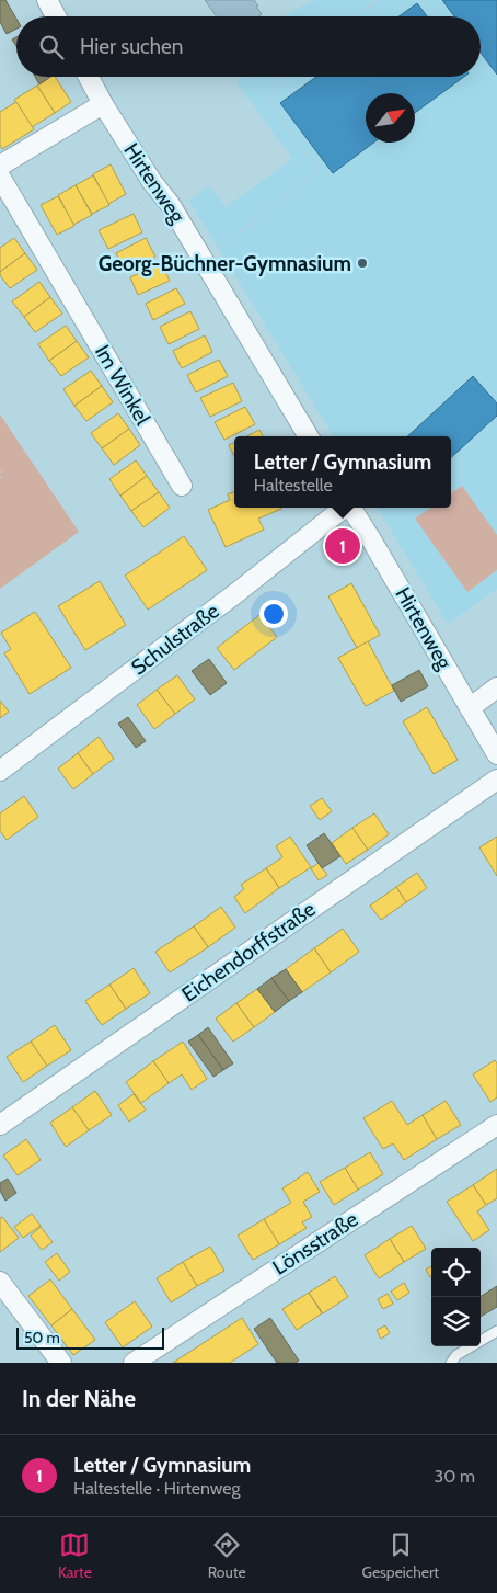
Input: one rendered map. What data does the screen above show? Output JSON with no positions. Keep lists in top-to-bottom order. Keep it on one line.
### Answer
{"streets":{"street":["Hirtenweg","Im Winkel","Schulstraße","Eichendorffstraße","Lönsstraße"]},"places":["Georg-Büchner-Gymnasium"],"scale_bar":"50 m","north":"top right","page":{"search":"Hier suchen","popup":["Letter / Gymnasium","Haltestelle"],"pins":"1","scale":"50 m","heading":"In der Nähe","list":[{"mark":"1","name":"Letter / Gymnasium","note":"Haltestelle · Hirtenweg","value":"30 m"}],"nav":["Karte","Route","Gespeichert"]}}
